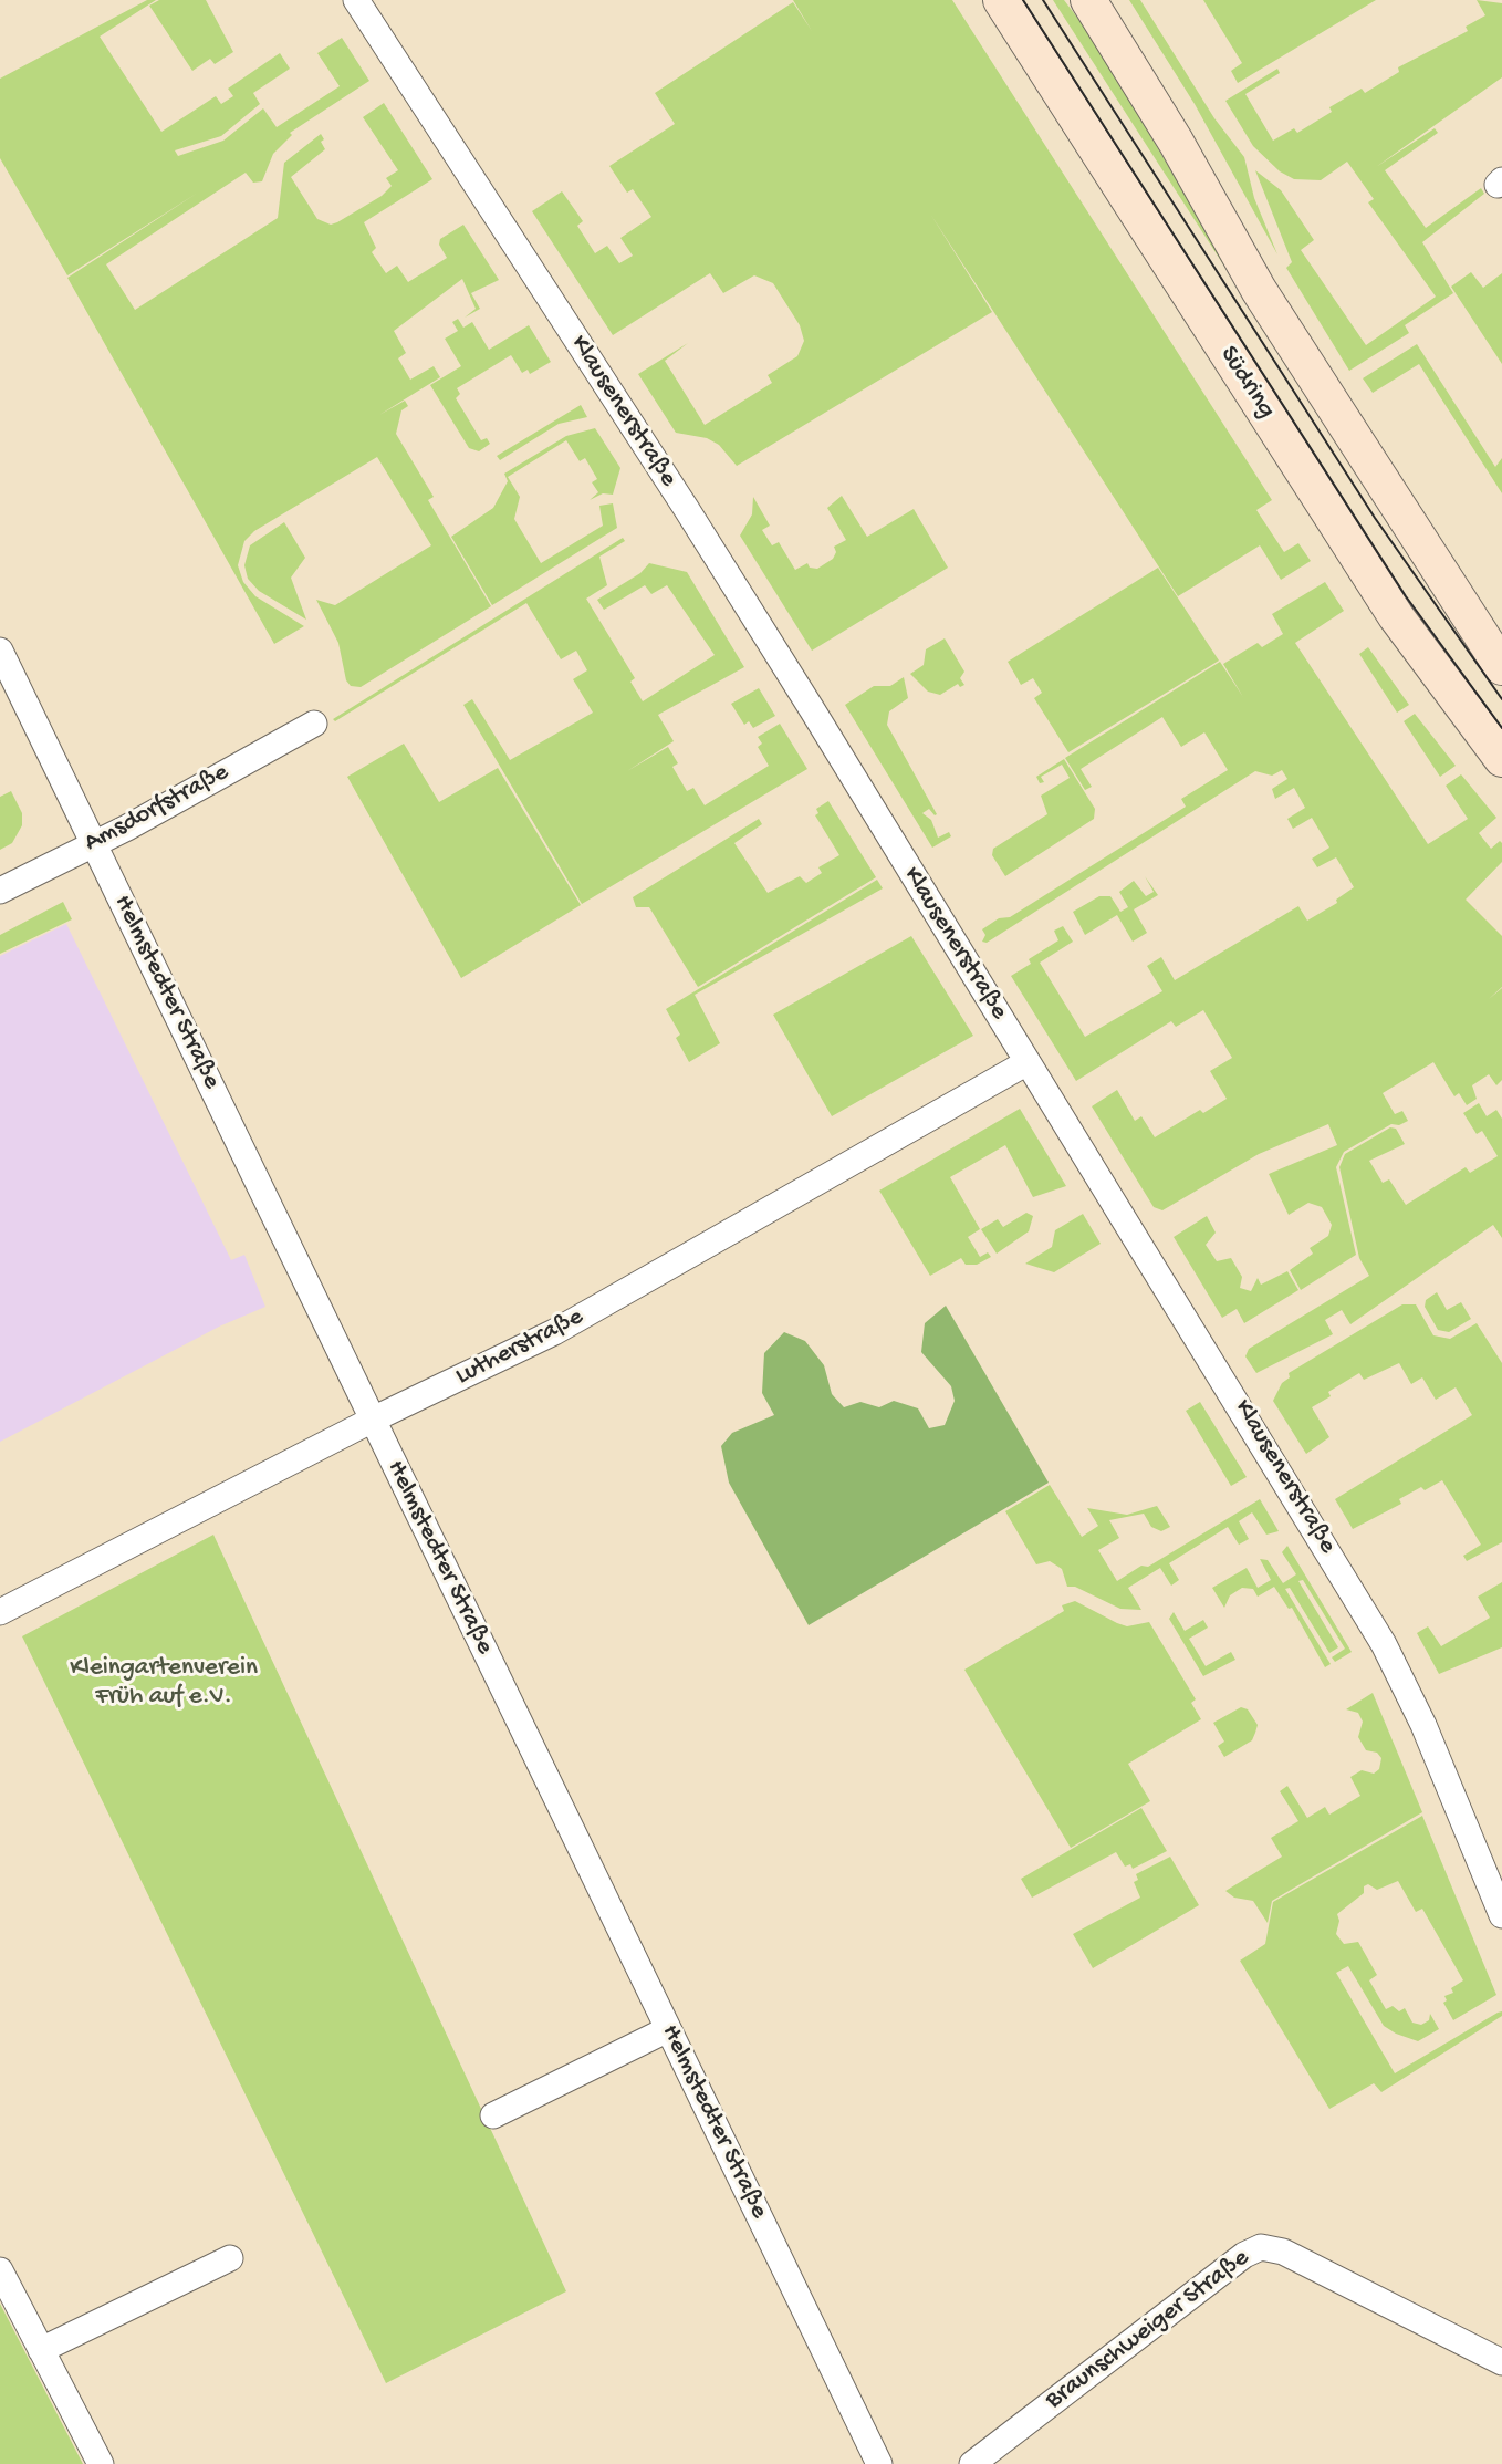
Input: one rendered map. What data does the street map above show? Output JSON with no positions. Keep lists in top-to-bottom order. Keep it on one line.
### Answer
{"streets":{"main road":["Südring"],"street":["Klausenerstraße","Amsdorfstraße","Helmstedter Straße","Lutherstraße","Braunschweiger Straße"]},"crossings":[["Klausenerstraße","Lutherstraße"],["Amsdorfstraße","Helmstedter Straße"],["Helmstedter Straße","Lutherstraße"]],"parks":["Kleingartenverein Früh auf e.V."]}
